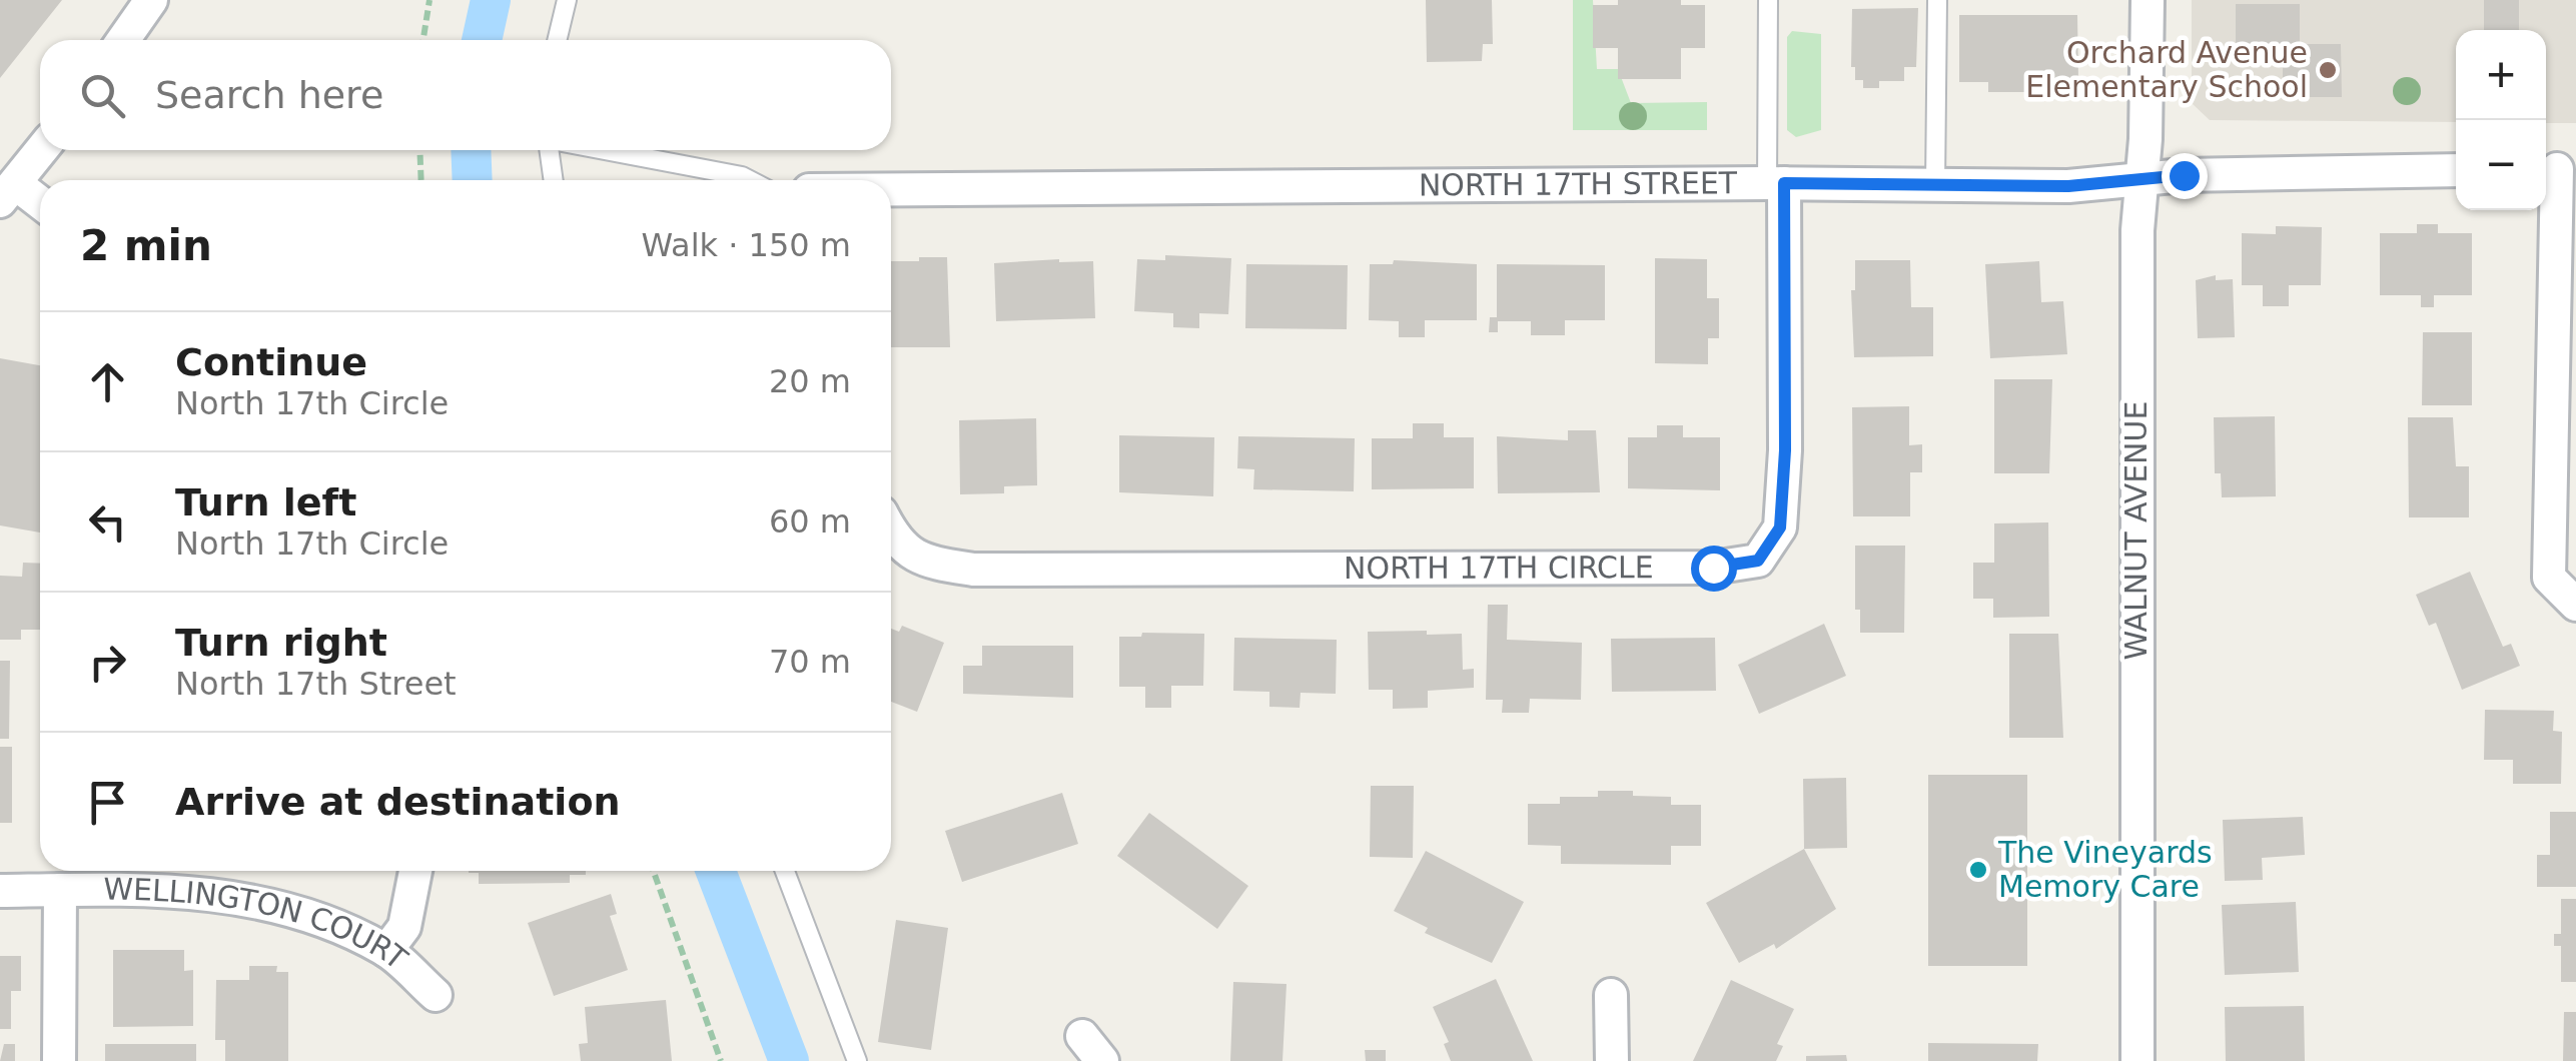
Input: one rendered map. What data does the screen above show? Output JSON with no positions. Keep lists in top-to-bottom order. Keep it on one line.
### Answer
{"streets":{"street":["NORTH 17TH STREET","WALNUT AVENUE","NORTH 17TH CIRCLE","WELLINGTON COURT"]},"crossings":[["NORTH 17TH STREET","WALNUT AVENUE"],["NORTH 17TH STREET","NORTH 17TH CIRCLE"]],"places":["Orchard Avenue Elementary School","The Vineyards Memory Care"],"page":{"map_buttons":["+","−"],"search":"Search here","heading":["2 min","Walk · 150 m"],"list":[["Continue","North 17th Circle","20 m"],["Turn left","North 17th Circle","60 m"],["Turn right","North 17th Street","70 m"],"Arrive at destination"]}}
